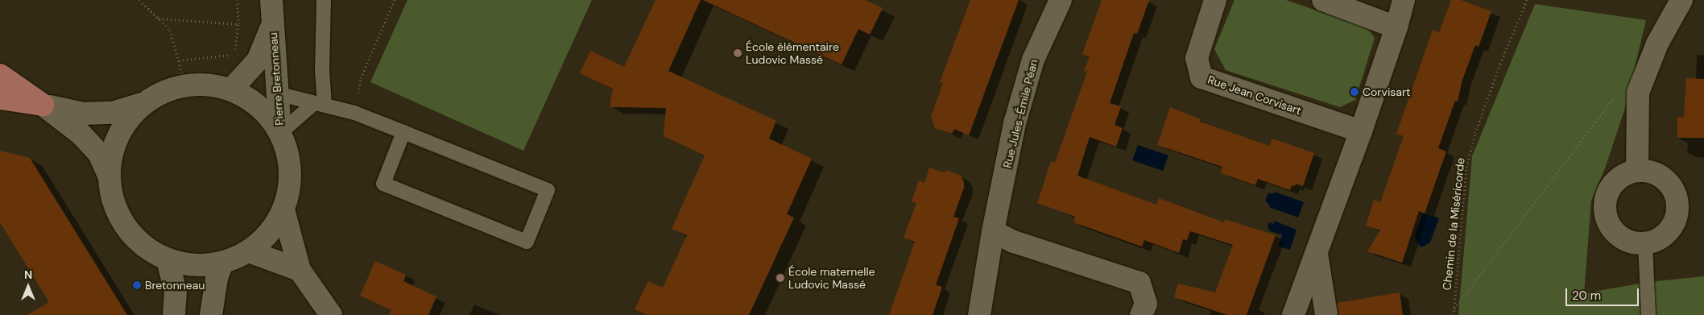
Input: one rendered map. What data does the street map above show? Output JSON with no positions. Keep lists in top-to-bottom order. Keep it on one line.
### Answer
{"streets":{"street":["Pierre Bretonneau","Rue Jean Corvisart","Rue Jules-Émile Péan"],"path":["Chemin de la Miséricorde"]},"places":["École élémentaire Ludovic Massé","Corvisart","École maternelle Ludovic Massé","Bretonneau"],"scale_bar":"20 m","north":"top"}
